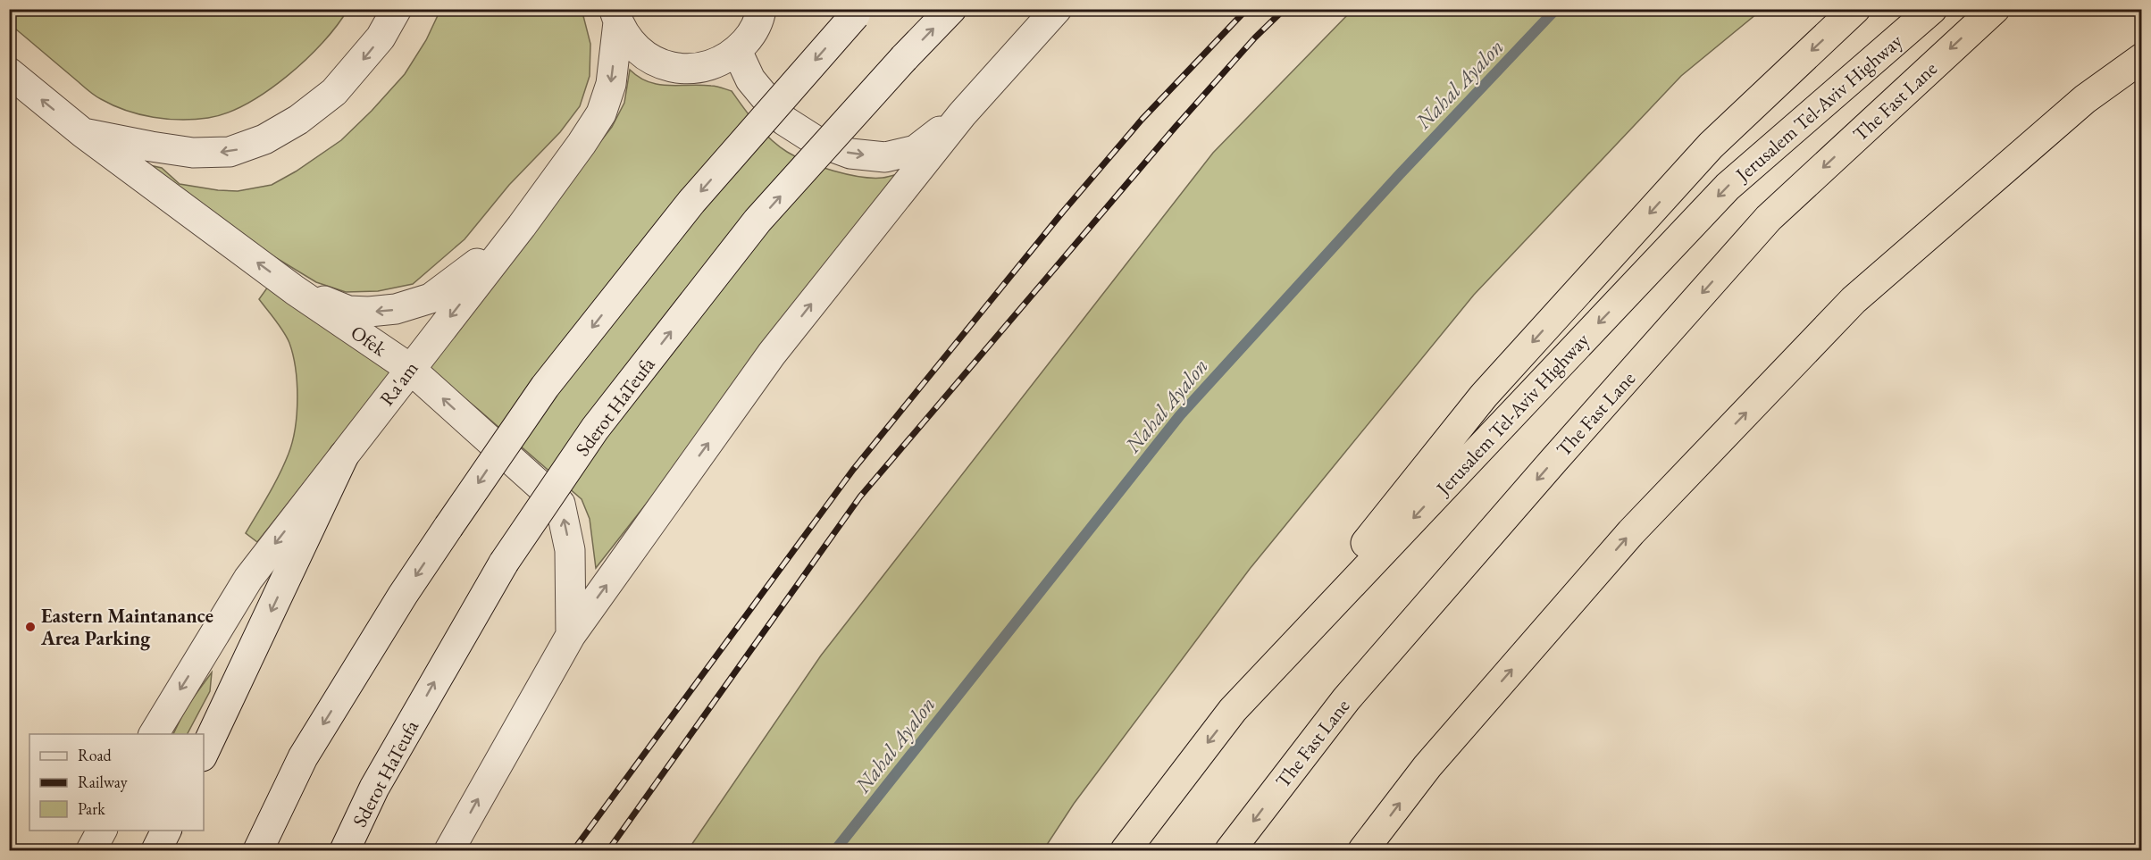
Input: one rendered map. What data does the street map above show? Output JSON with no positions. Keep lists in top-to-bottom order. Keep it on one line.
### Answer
{"streets":{"highway":["The Fast Lane","Jerusalem Tel-Aviv Highway"],"street":["Ofek","Ra'am","Sderot HaTeufa"]},"crossings":[["Ofek","Ra'am"]],"one_way":["Ofek"],"water":["Nahal Ayalon"],"places":["Eastern Maintanance Area Parking"],"legend":["Road","Railway","Park"]}
